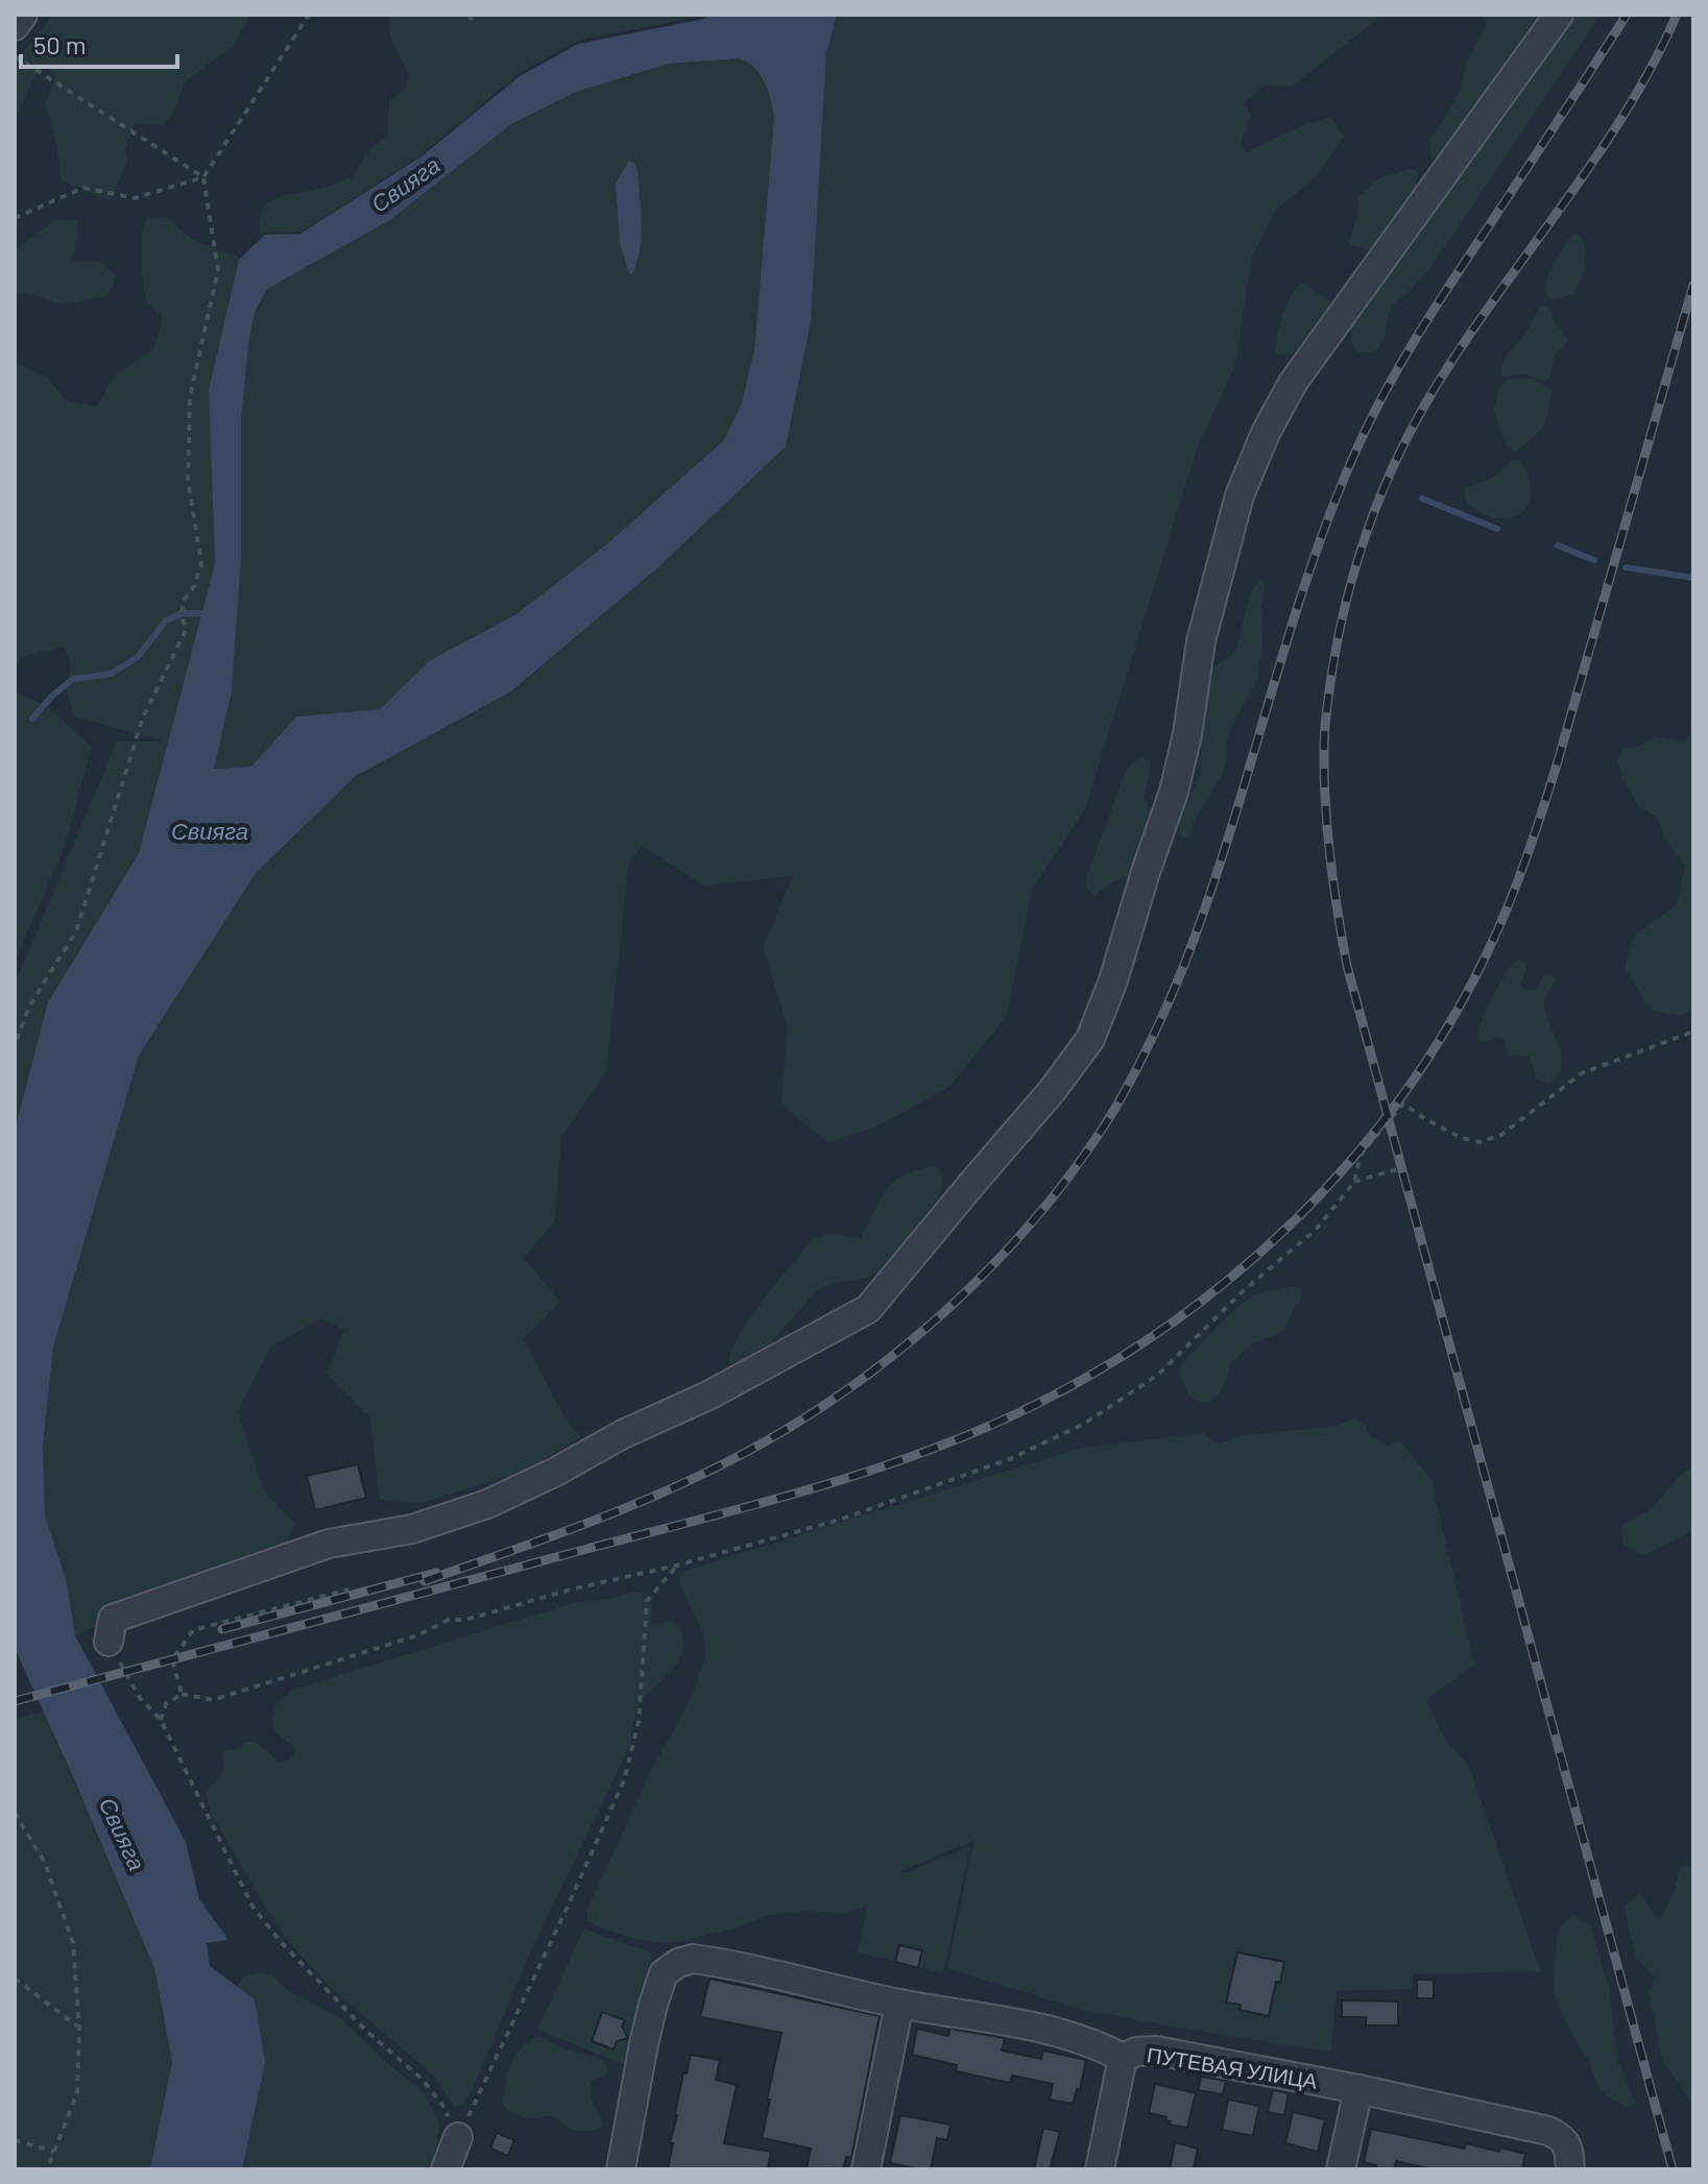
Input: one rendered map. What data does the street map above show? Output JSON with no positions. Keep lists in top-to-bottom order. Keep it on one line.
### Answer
{"streets":{"street":["ПУТЕВАЯ УЛИЦА"]},"water":["Свияга"],"scale_bar":"50 m"}
